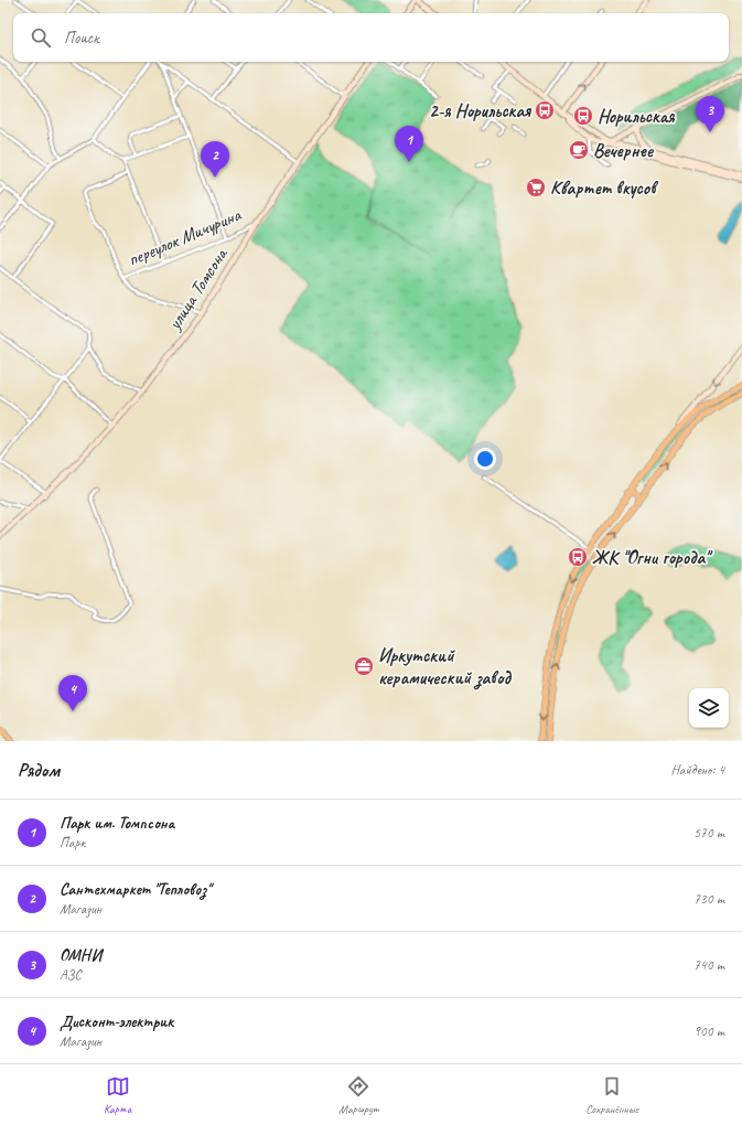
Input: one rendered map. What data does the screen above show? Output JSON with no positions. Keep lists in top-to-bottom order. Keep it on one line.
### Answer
{"streets":{"street":["переулок Мичурина","улица Томсона"]},"crossings":[["переулок Мичурина","улица Томсона"]],"places":{"bus stop":["2-я Норильская","Норильская","ЖК \"Огни города\""],"cafe":["Вечернее"],"supermarket":["Квартет вкусов"],"office":["Иркутский керамический завод"]},"page":{"search":"Поиск","pins":["3","1","2","4"],"heading":["Рядом","Найдено: 4"],"list":[{"mark":"1","name":"Парк им. Томпсона","note":"Парк","value":"570 m"},{"mark":"2","name":"Сантехмаркет \"Тепловоз\"","note":"Магазин","value":"730 m"},{"mark":"3","name":"ОМНИ","note":"АЗС","value":"740 m"},{"mark":"4","name":"Дисконт-электрик","note":"Магазин","value":"900 m"}],"nav":["Карта","Маршрут","Сохранённые"]}}
